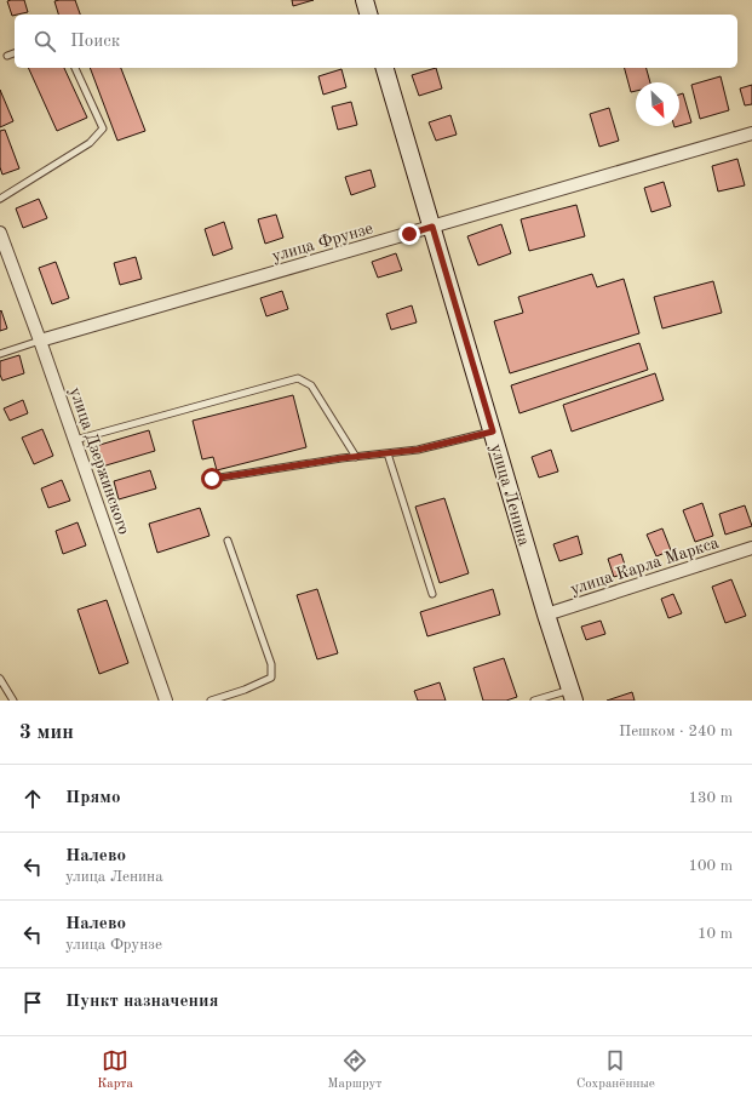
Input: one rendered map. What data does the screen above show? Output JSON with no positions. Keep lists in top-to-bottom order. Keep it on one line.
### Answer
{"streets":{"main road":["улица Ленина"],"street":["улица Фрунзе","улица Дзержинского","улица Карла Маркса"]},"crossings":[["улица Фрунзе","улица Дзержинского"],["улица Фрунзе","улица Ленина"],["улица Ленина","улица Карла Маркса"]],"north":"bottom right","page":{"search":"Поиск","heading":["3 мин","Пешком · 240 m"],"list":[["Прямо","130 m"],["Налево","улица Ленина","100 m"],["Налево","улица Фрунзе","10 m"],"Пункт назначения"],"nav":["Карта","Маршрут","Сохранённые"]}}
